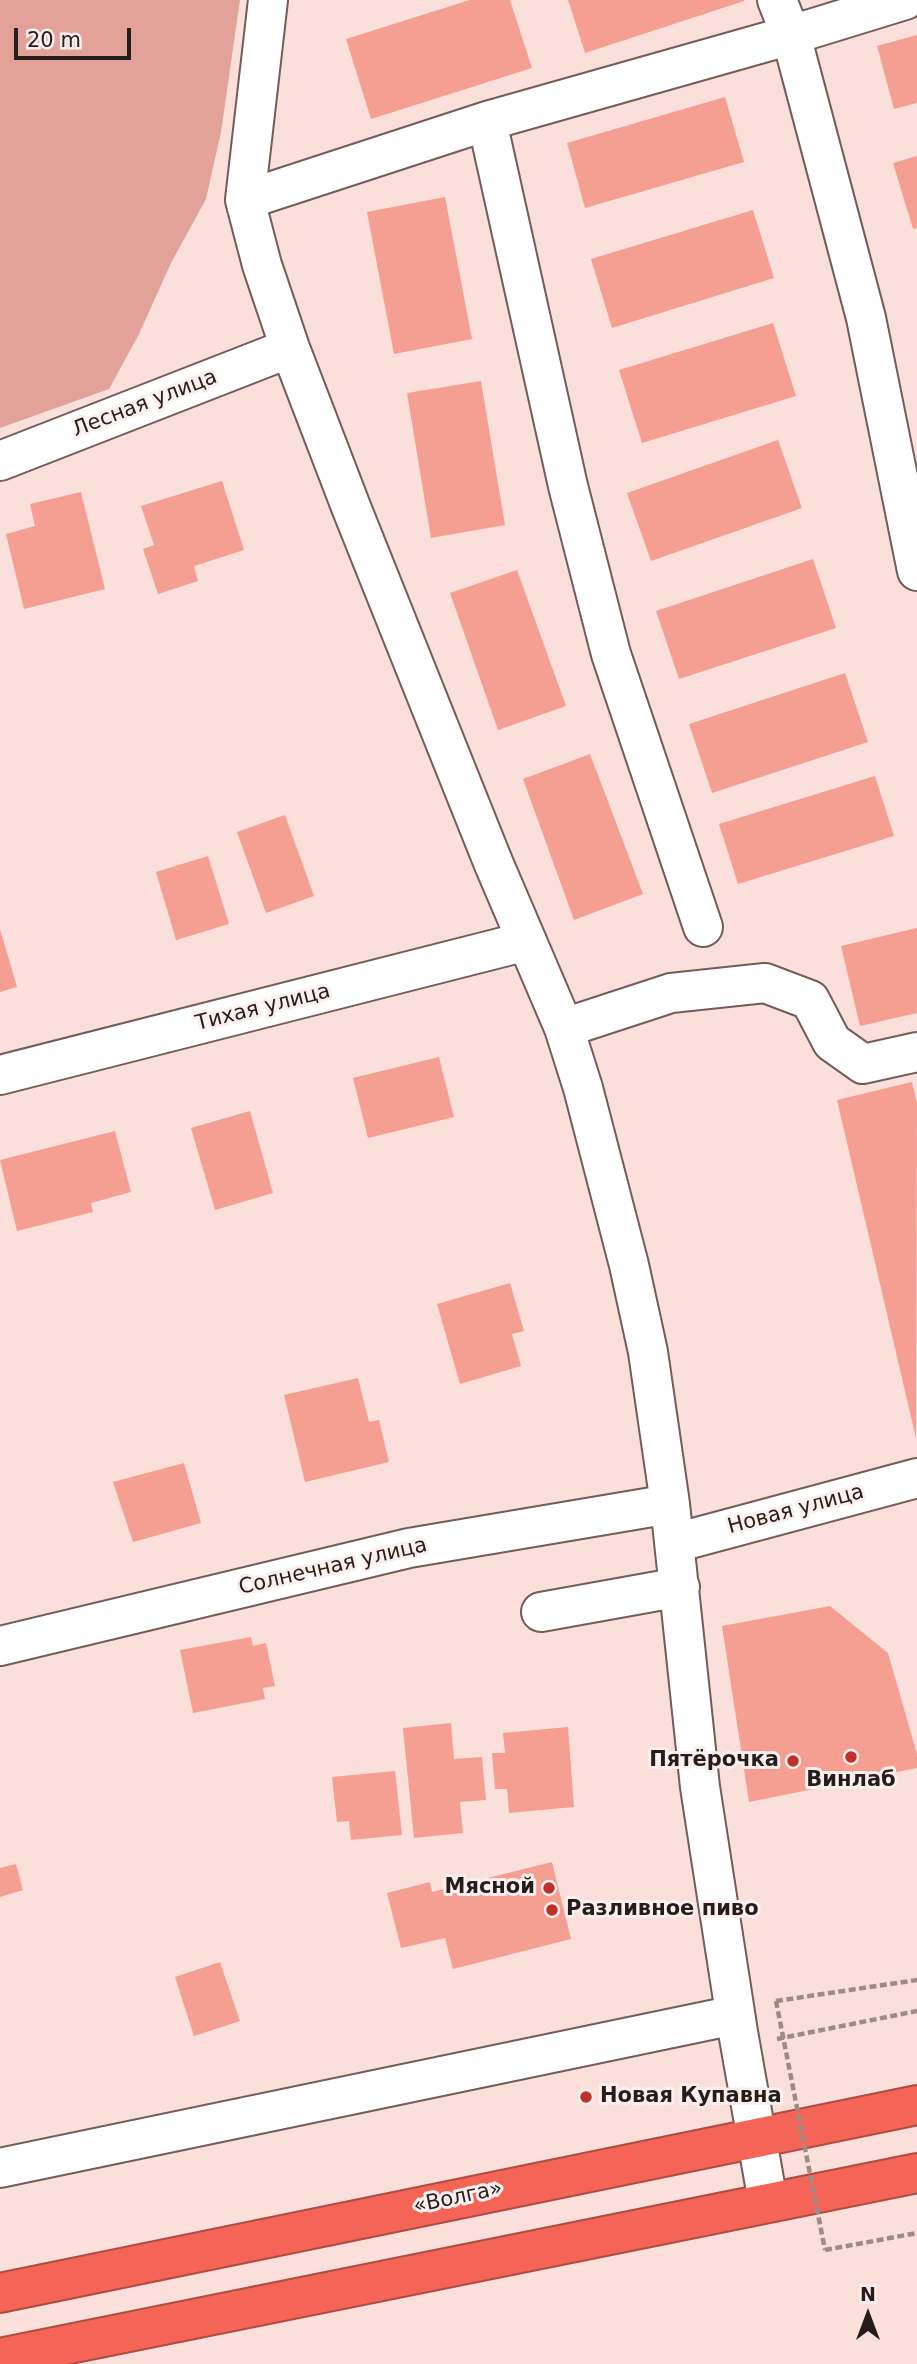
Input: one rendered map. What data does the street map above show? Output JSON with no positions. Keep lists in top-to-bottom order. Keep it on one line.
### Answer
{"streets":{"highway":["«Волга»"],"street":["Лесная улица","Тихая улица","Новая улица","Солнечная улица"]},"places":["Винлаб","Пятёрочка","Мясной","Разливное пиво","Новая Купавна"],"scale_bar":"20 m","north":"top"}
